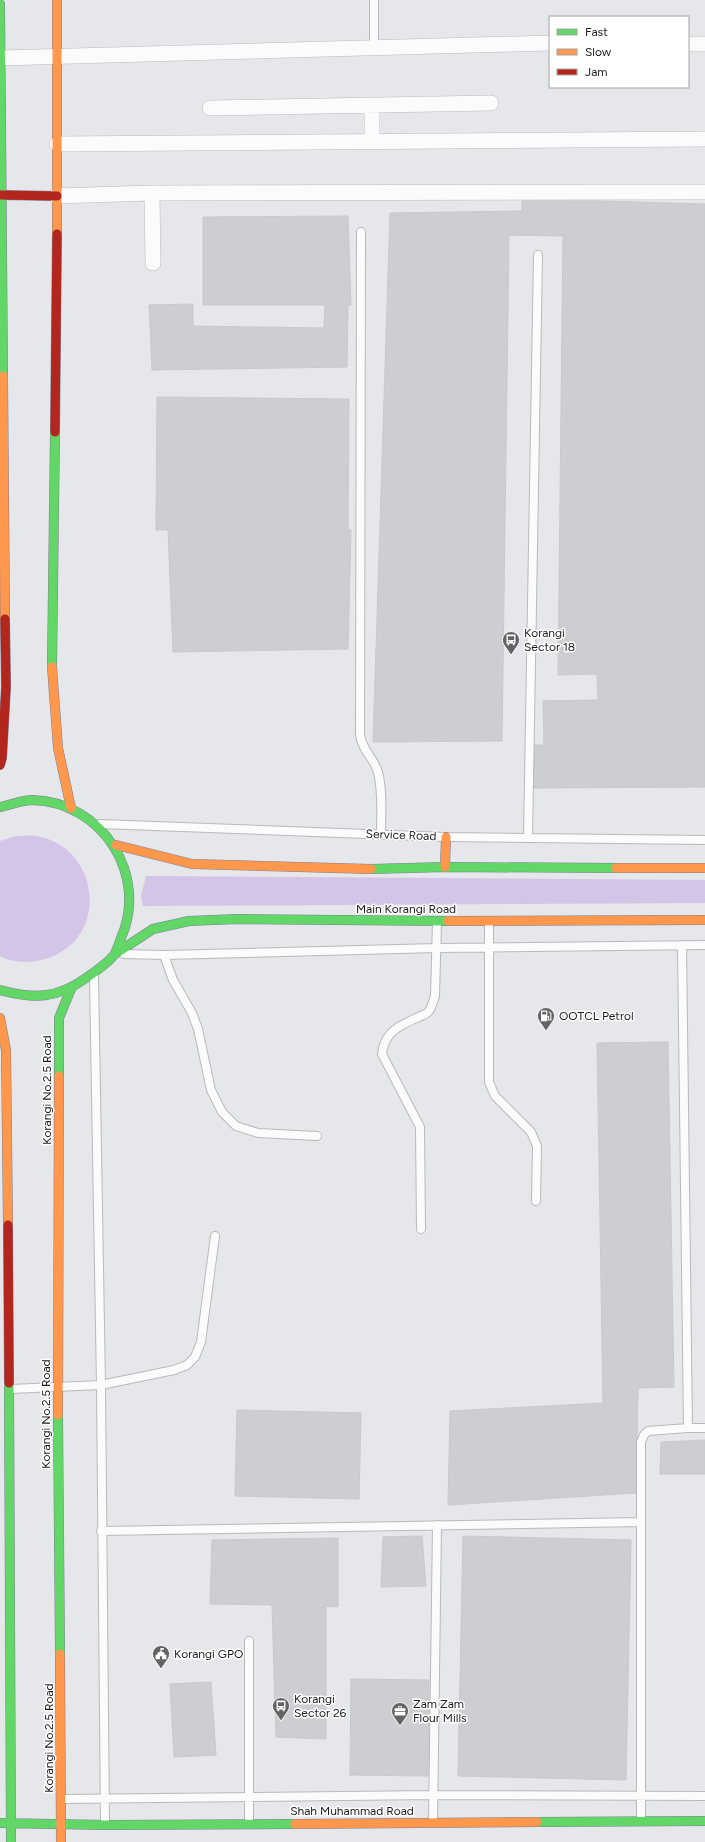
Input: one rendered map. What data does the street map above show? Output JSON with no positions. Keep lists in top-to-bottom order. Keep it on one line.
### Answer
{"streets":{"main road":["Main Korangi Road","Korangi No.2.5 Road","Shah Muhammad Road"],"lane":["Service Road"]},"crossings":[["Main Korangi Road","Korangi No.2.5 Road"],["Korangi No.2.5 Road","Shah Muhammad Road"]],"places":{"bus stop":["Korangi Sector 18","Korangi Sector 26"],"fuel station":["OOTCL Petrol"],"public building":["Korangi GPO"],"office":["Zam Zam Flour Mills"]},"legend":["Fast","Slow","Jam"]}
